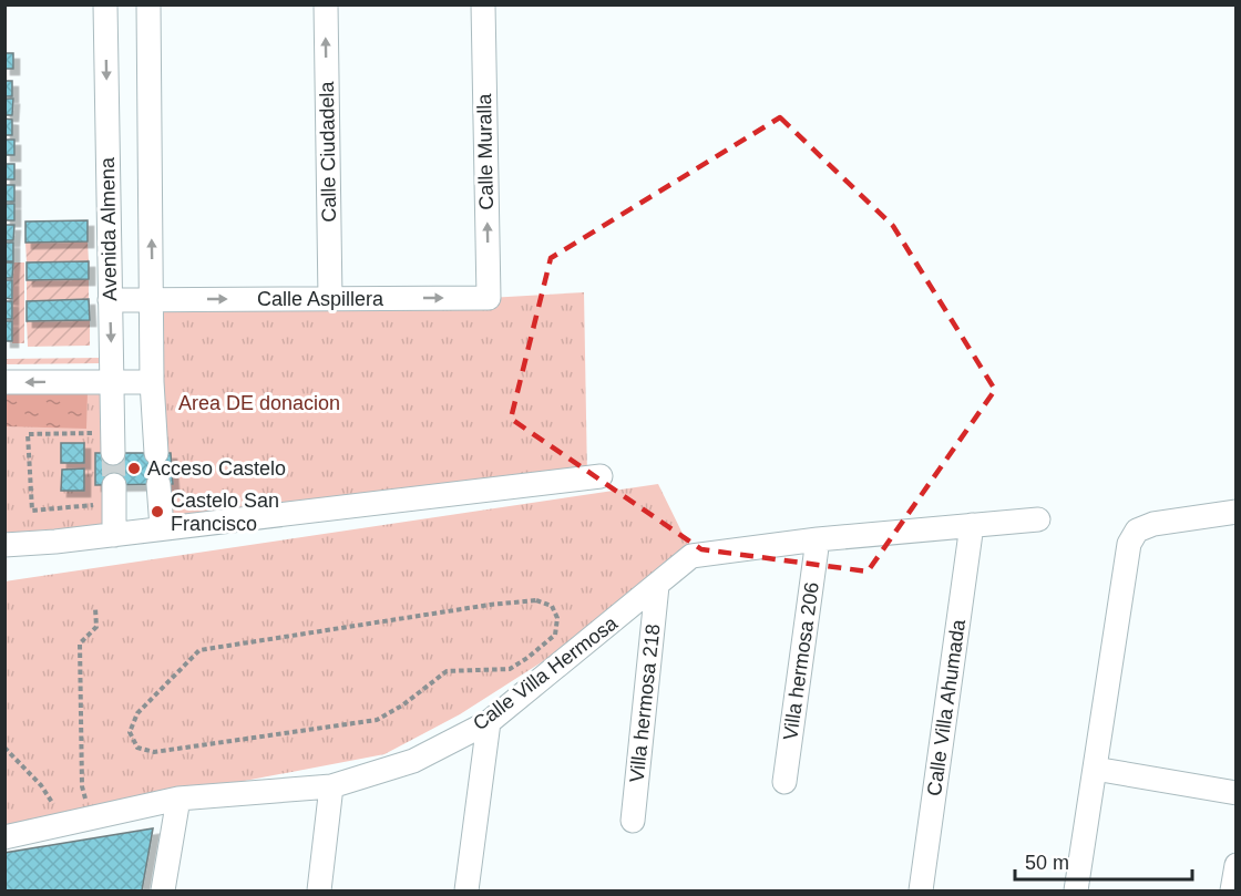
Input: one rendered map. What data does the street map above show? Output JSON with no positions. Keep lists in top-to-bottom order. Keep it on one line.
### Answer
{"streets":{"street":["Calle Ciudadela","Calle Muralla","Avenida Almena","Calle Aspillera","Villa hermosa 206","Calle Villa Hermosa","Villa hermosa 218","Calle Villa Ahumada"]},"crossings":[["Calle Ciudadela","Calle Aspillera"],["Calle Muralla","Calle Aspillera"],["Avenida Almena","Calle Aspillera"],["Villa hermosa 206","Calle Villa Hermosa"],["Calle Villa Hermosa","Villa hermosa 218"],["Calle Villa Hermosa","Calle Villa Ahumada"]],"one_way":["Calle Muralla"],"parks":["Area DE donacion"],"places":["Acceso Castelo","Castelo San Francisco"],"scale_bar":"50 m"}
